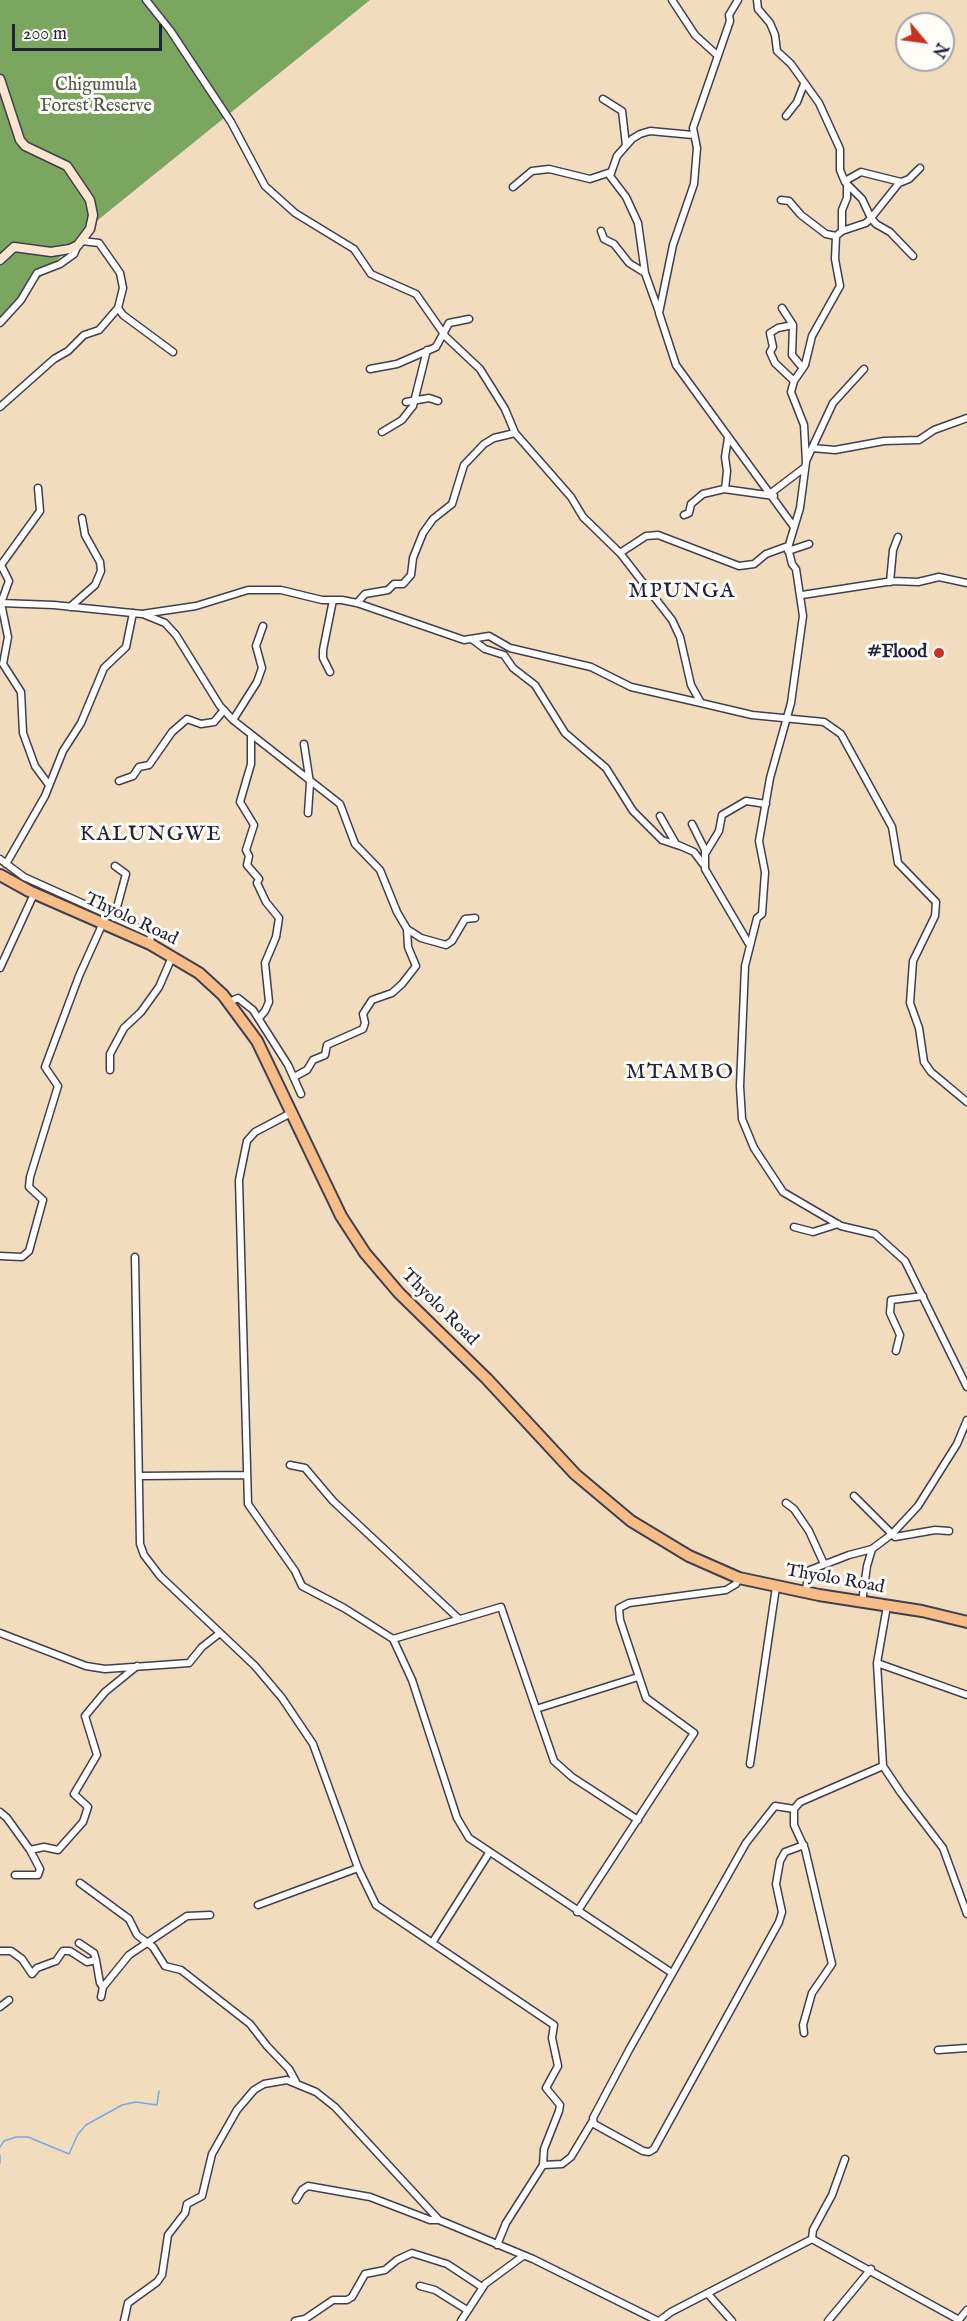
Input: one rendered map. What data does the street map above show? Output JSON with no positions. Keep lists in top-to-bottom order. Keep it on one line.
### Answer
{"streets":{"highway":["Thyolo Road"]},"districts":["MPUNGA","KALUNGWE","MTAMBO"],"parks":["Chigumula Forest Reserve"],"places":["#Flood"],"scale_bar":"200 m","north":"bottom right"}
